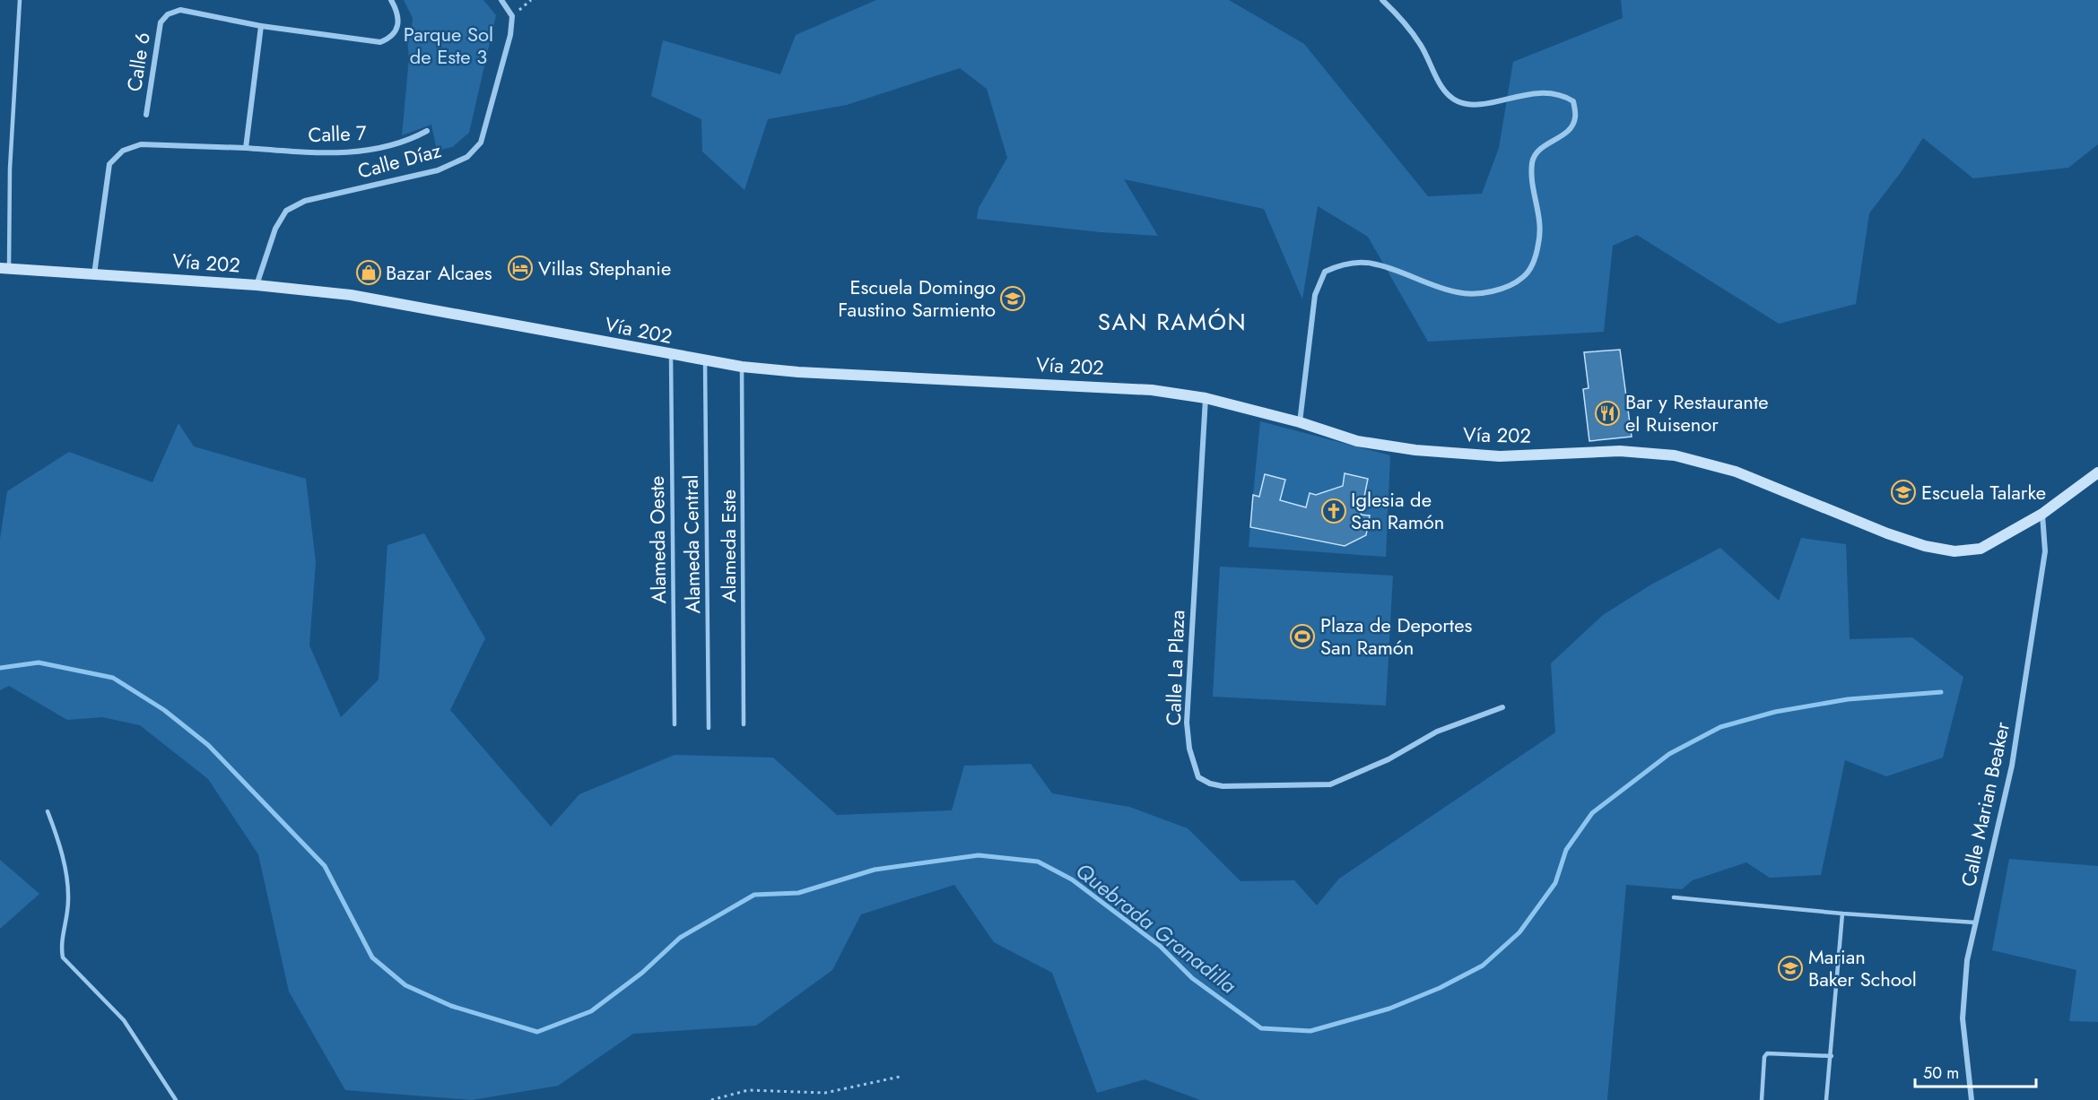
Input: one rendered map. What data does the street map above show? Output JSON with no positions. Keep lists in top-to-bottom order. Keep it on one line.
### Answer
{"streets":{"main road":["Vía 202"],"street":["Calle 6","Calle 7","Calle Díaz","Calle La Plaza","Calle Marian Beaker"],"lane":["Alameda Oeste","Alameda Central","Alameda Este"]},"crossings":[["Calle 7","Vía 202"],["Calle Díaz","Vía 202"],["Vía 202","Alameda Oeste"],["Vía 202","Alameda Central"],["Vía 202","Alameda Este"],["Vía 202","Calle La Plaza"],["Vía 202","Calle Marian Beaker"]],"districts":["SAN RAMÓN"],"water":["Quebrada Granadilla"],"parks":["Parque Sol de Este 3"],"places":{"hotel":["Villas Stephanie"],"shop":["Bazar Alcaes"],"school or university":["Escuela Domingo Faustino Sarmiento","Escuela Talarke","Marian Baker School"],"restaurant":["Bar y Restaurante el Ruisenor"],"church":["Iglesia de San Ramón"],"sports":["Plaza de Deportes San Ramón"]},"scale_bar":"50 m"}
